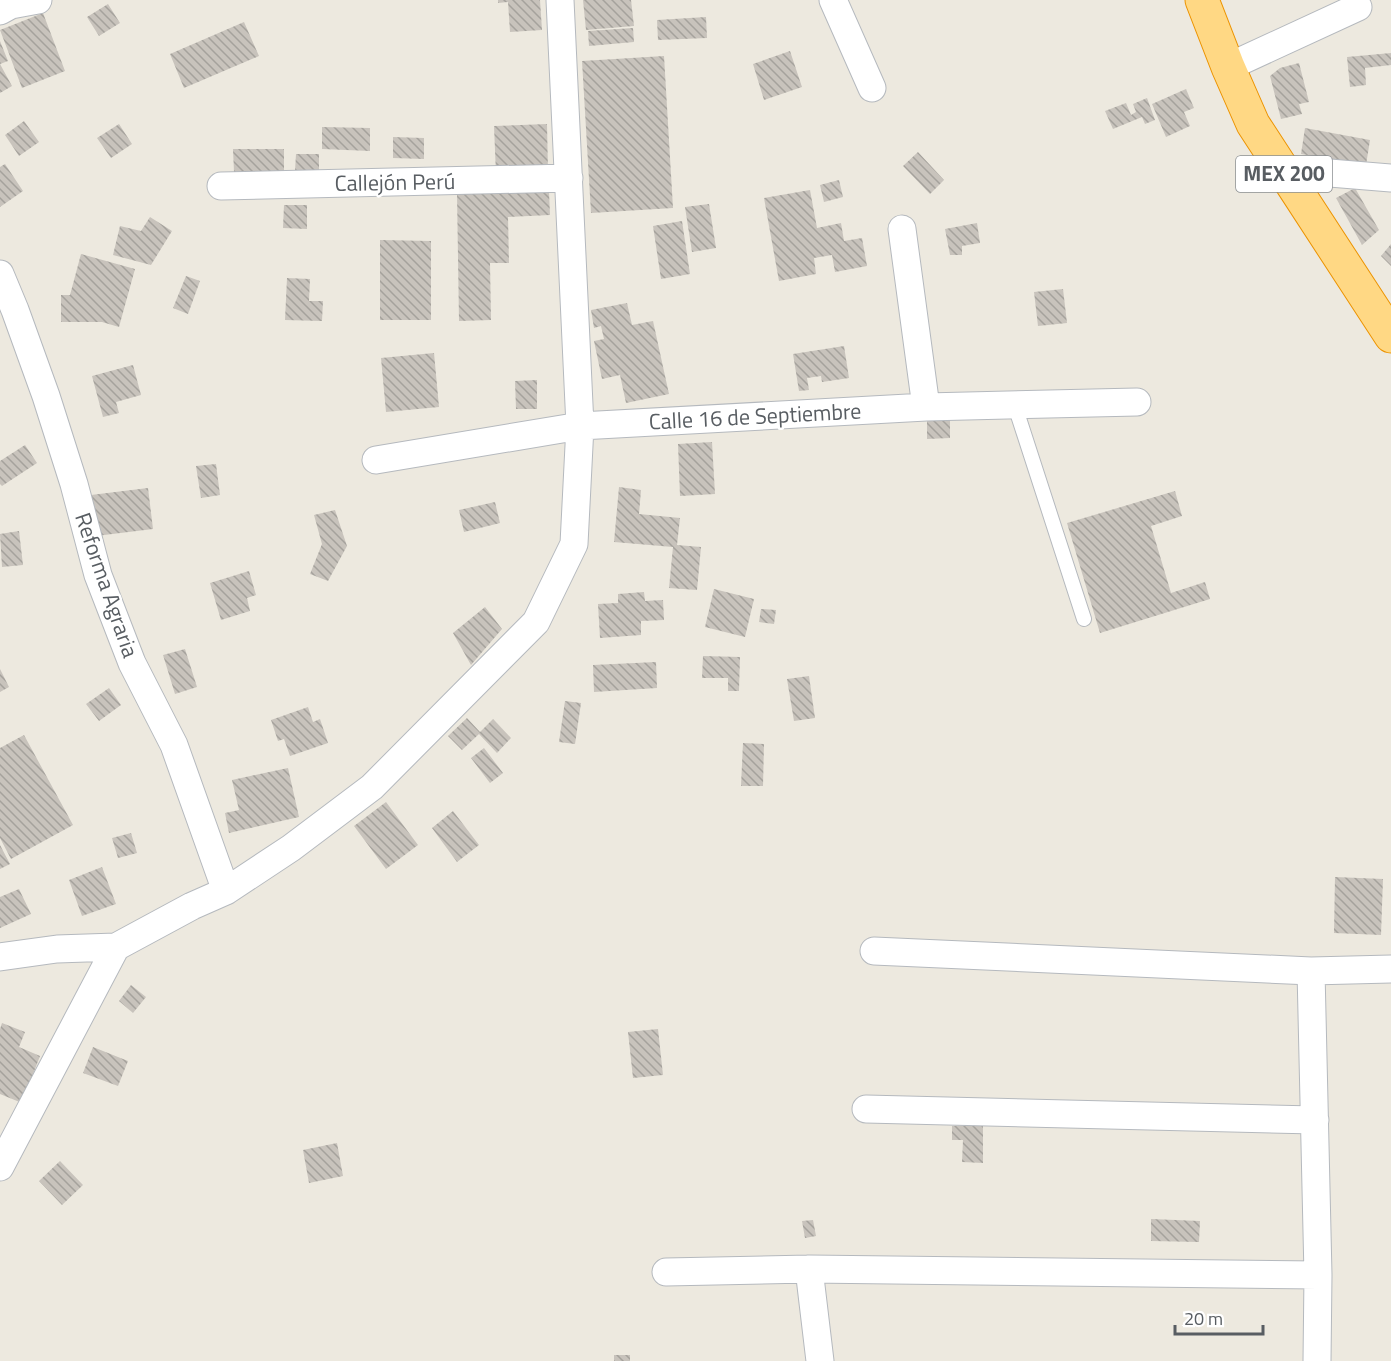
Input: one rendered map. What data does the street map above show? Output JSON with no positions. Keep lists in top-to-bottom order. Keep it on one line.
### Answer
{"streets":{"highway":["MEX 200"],"street":["Callejón Perú","Calle 16 de Septiembre","Reforma Agraria"]},"scale_bar":"20 m"}
